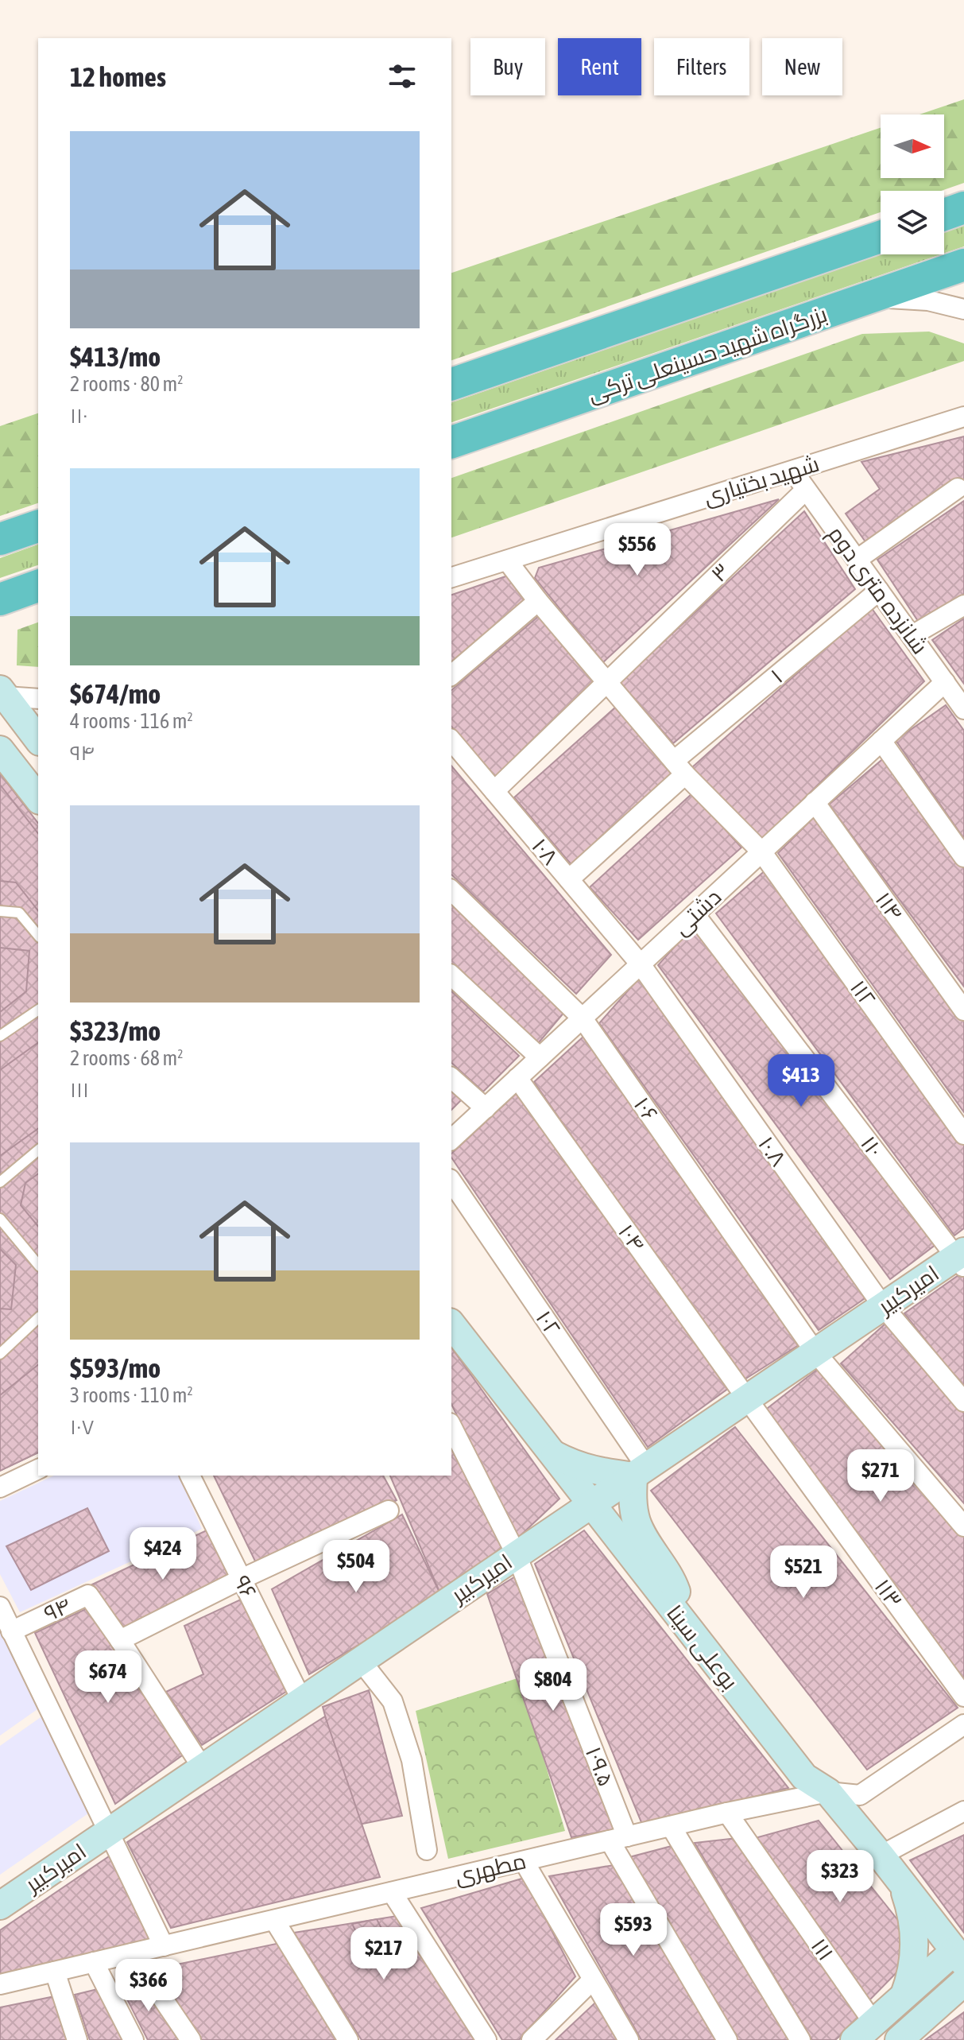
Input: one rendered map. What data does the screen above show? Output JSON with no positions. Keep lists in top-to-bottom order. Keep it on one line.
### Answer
{"streets":{"highway":["بزرگراه شهید حسینعلی ترکی"],"main road":["امیرکبیر","بوعلی سینا"],"street":["شهید بختیاری","۳","شانزده متری دوم","۱","۱۰۸","۱۱۴","دشتی","۱۱۲","۱۰۶","۱۱۰","۱۰.۸","۱۰۴","۱۰۲","۹۶","۱۱۳","۹۴","۱۰۹.۵","مطهری","۱۱۱"]},"crossings":[["شهید بختیاری","شانزده متری دوم"],["شهید بختیاری","۱۱۲"],["۳","شانزده متری دوم"],["۳","۱۰۸"],["۳","۱۱۲"],["شانزده متری دوم","۱"],["شانزده متری دوم","دشتی"],["۱","۱۰۸"],["۱","۱۱۲"],["۱۰۸","دشتی"],["۱۰۸","۱۰.۸"],["۱۱۴","دشتی"],["دشتی","۱۱۲"],["دشتی","۱۰۶"],["دشتی","۱۱۰"],["دشتی","۱۰.۸"],["دشتی","۱۰۴"],["۱۰۶","امیرکبیر"],["۱۱۰","امیرکبیر"],["۱۰.۸","امیرکبیر"],["۱۰۴","امیرکبیر"],["۱۰۴","۱۱۳"],["امیرکبیر","۱۰۲"],["امیرکبیر","۹۶"],["امیرکبیر","۱۱۳"],["امیرکبیر","۹۴"],["امیرکبیر","بوعلی سینا"],["امیرکبیر","۱۰۹.۵"],["بوعلی سینا","مطهری"],["۱۰۹.۵","مطهری"],["مطهری","۱۱۱"]],"north":"right","page":{"chip":["Buy","Rent","Filters","New"],"heading":"12 homes","list":[{"name":"$413/mo","note":"2 rooms · 80 m² · ۱۱۰"},{"name":"$674/mo","note":"4 rooms · 116 m² · ۹۴"},{"name":"$323/mo","note":"2 rooms · 68 m² · ۱۱۱"},{"name":"$593/mo","note":"3 rooms · 110 m² · ۱۰۷"}],"price":["$556","$413","$271","$424","$504","$521","$674","$804","$323","$593","$217","$366"]}}
